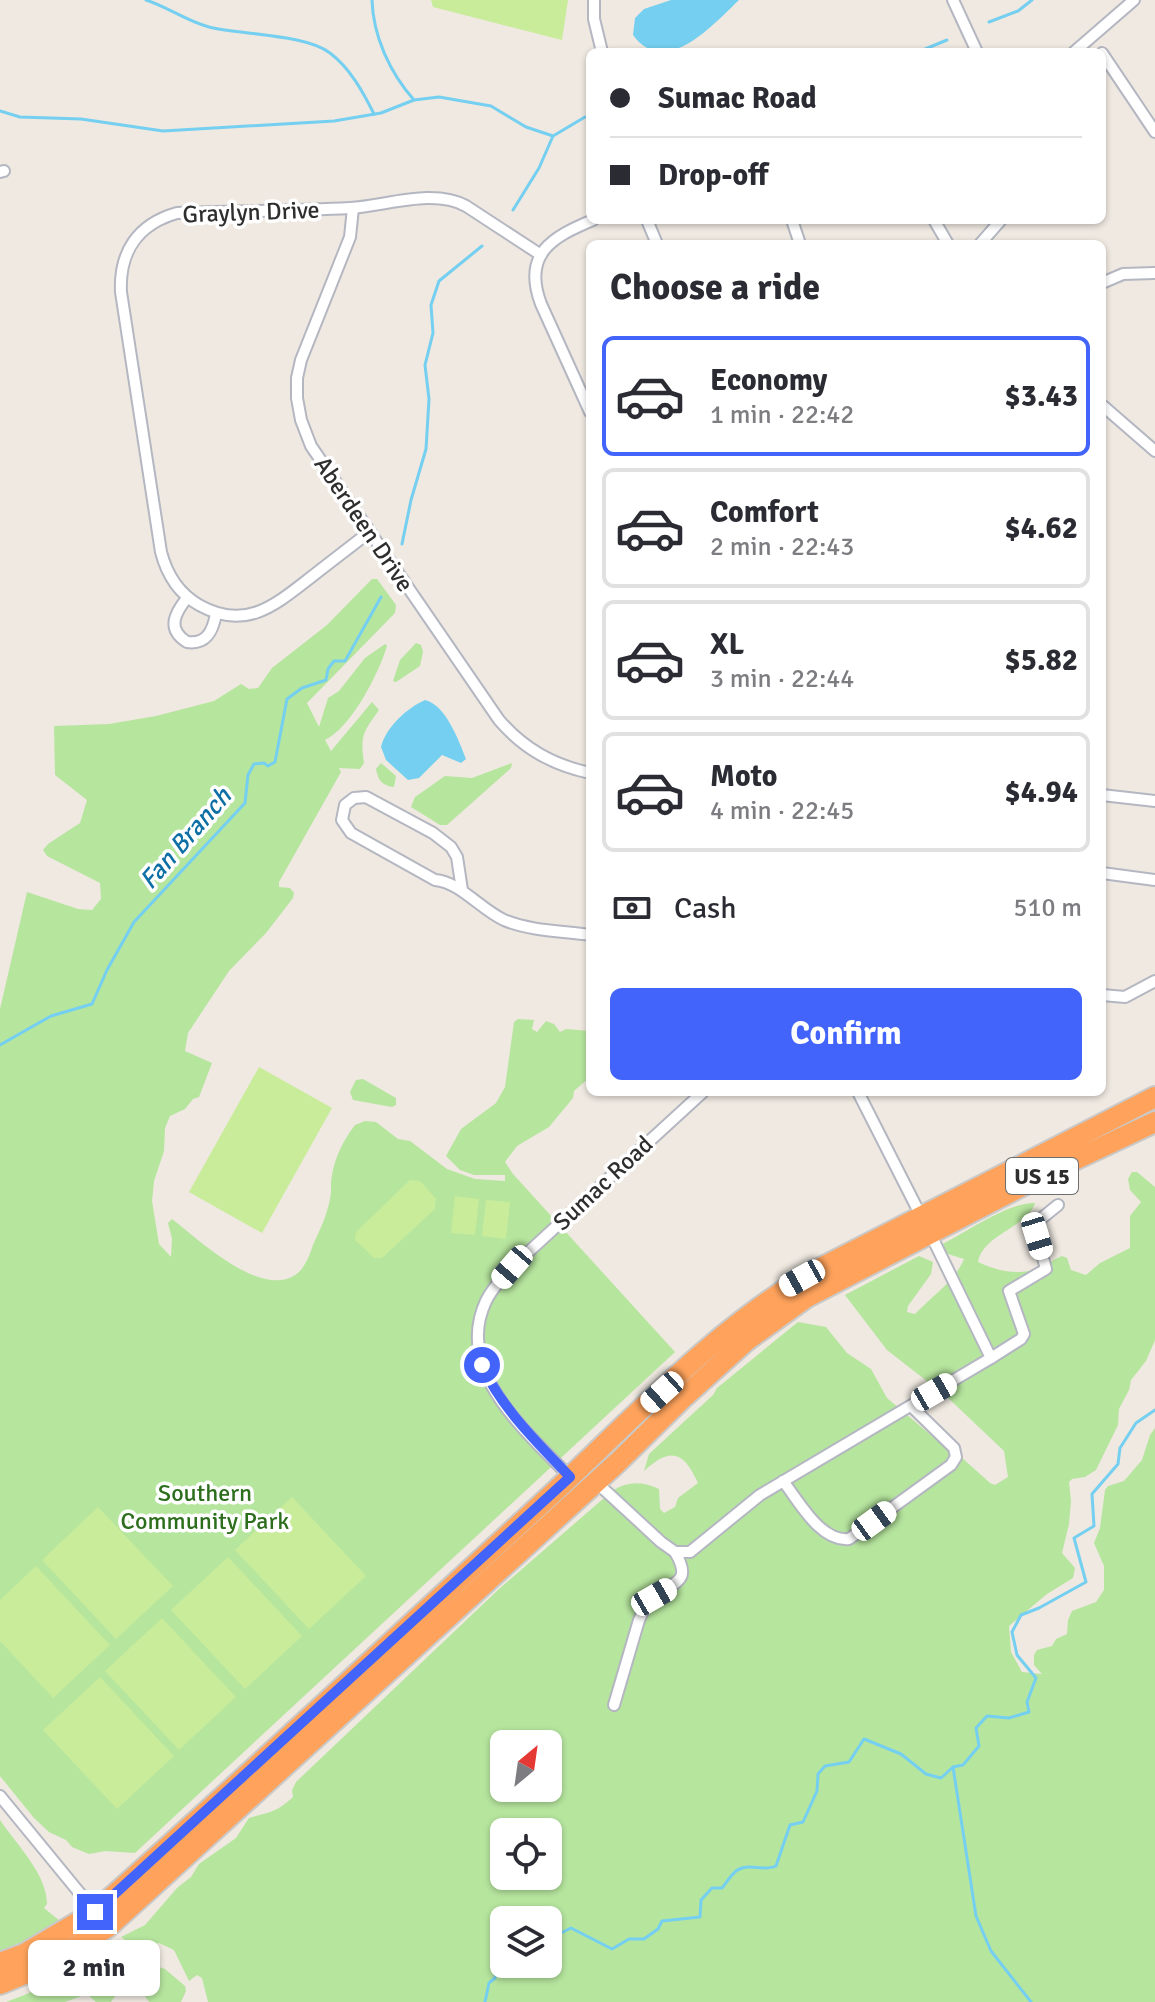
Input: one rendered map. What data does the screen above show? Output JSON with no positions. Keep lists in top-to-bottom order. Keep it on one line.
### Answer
{"streets":{"highway":["US 15"],"street":["Graylyn Drive","Aberdeen Drive","Sumac Road"]},"crossings":[["Graylyn Drive","Aberdeen Drive"],["US 15","Sumac Road"]],"water":["Fan Branch"],"parks":["Southern Community Park"],"north":"top right","page":{"banner":["Sumac Road","Drop-off"],"heading":"Choose a ride","list":[{"name":"Economy","note":"1 min · 22:42","value":"$3.43"},{"name":"Comfort","note":"2 min · 22:43","value":"$4.62"},{"name":"XL","note":"3 min · 22:44","value":"$5.82"},{"name":"Moto","note":"4 min · 22:45","value":"$4.94"}],"pay":["Cash","510 m"],"buttons":"Confirm","bubble":"2 min"}}
